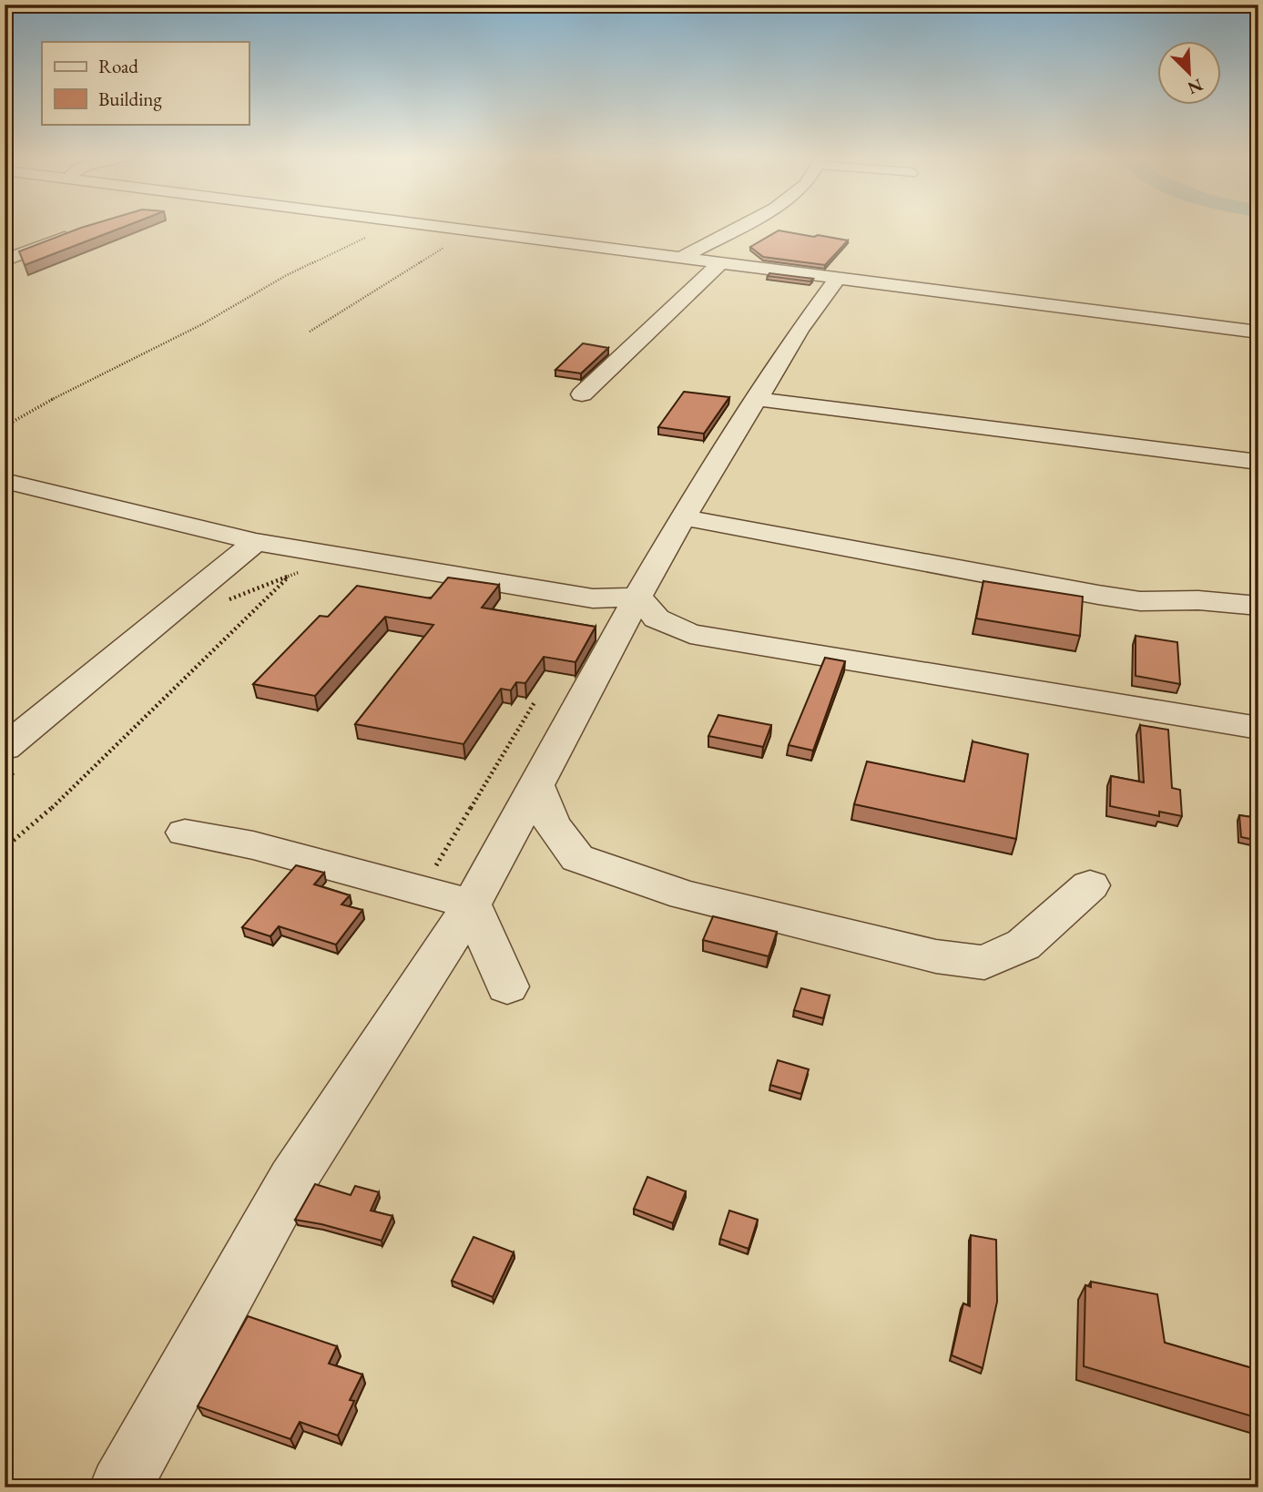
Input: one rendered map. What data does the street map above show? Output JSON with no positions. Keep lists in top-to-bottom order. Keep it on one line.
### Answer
{"legend":["Road","Building"],"north":"bottom right"}
